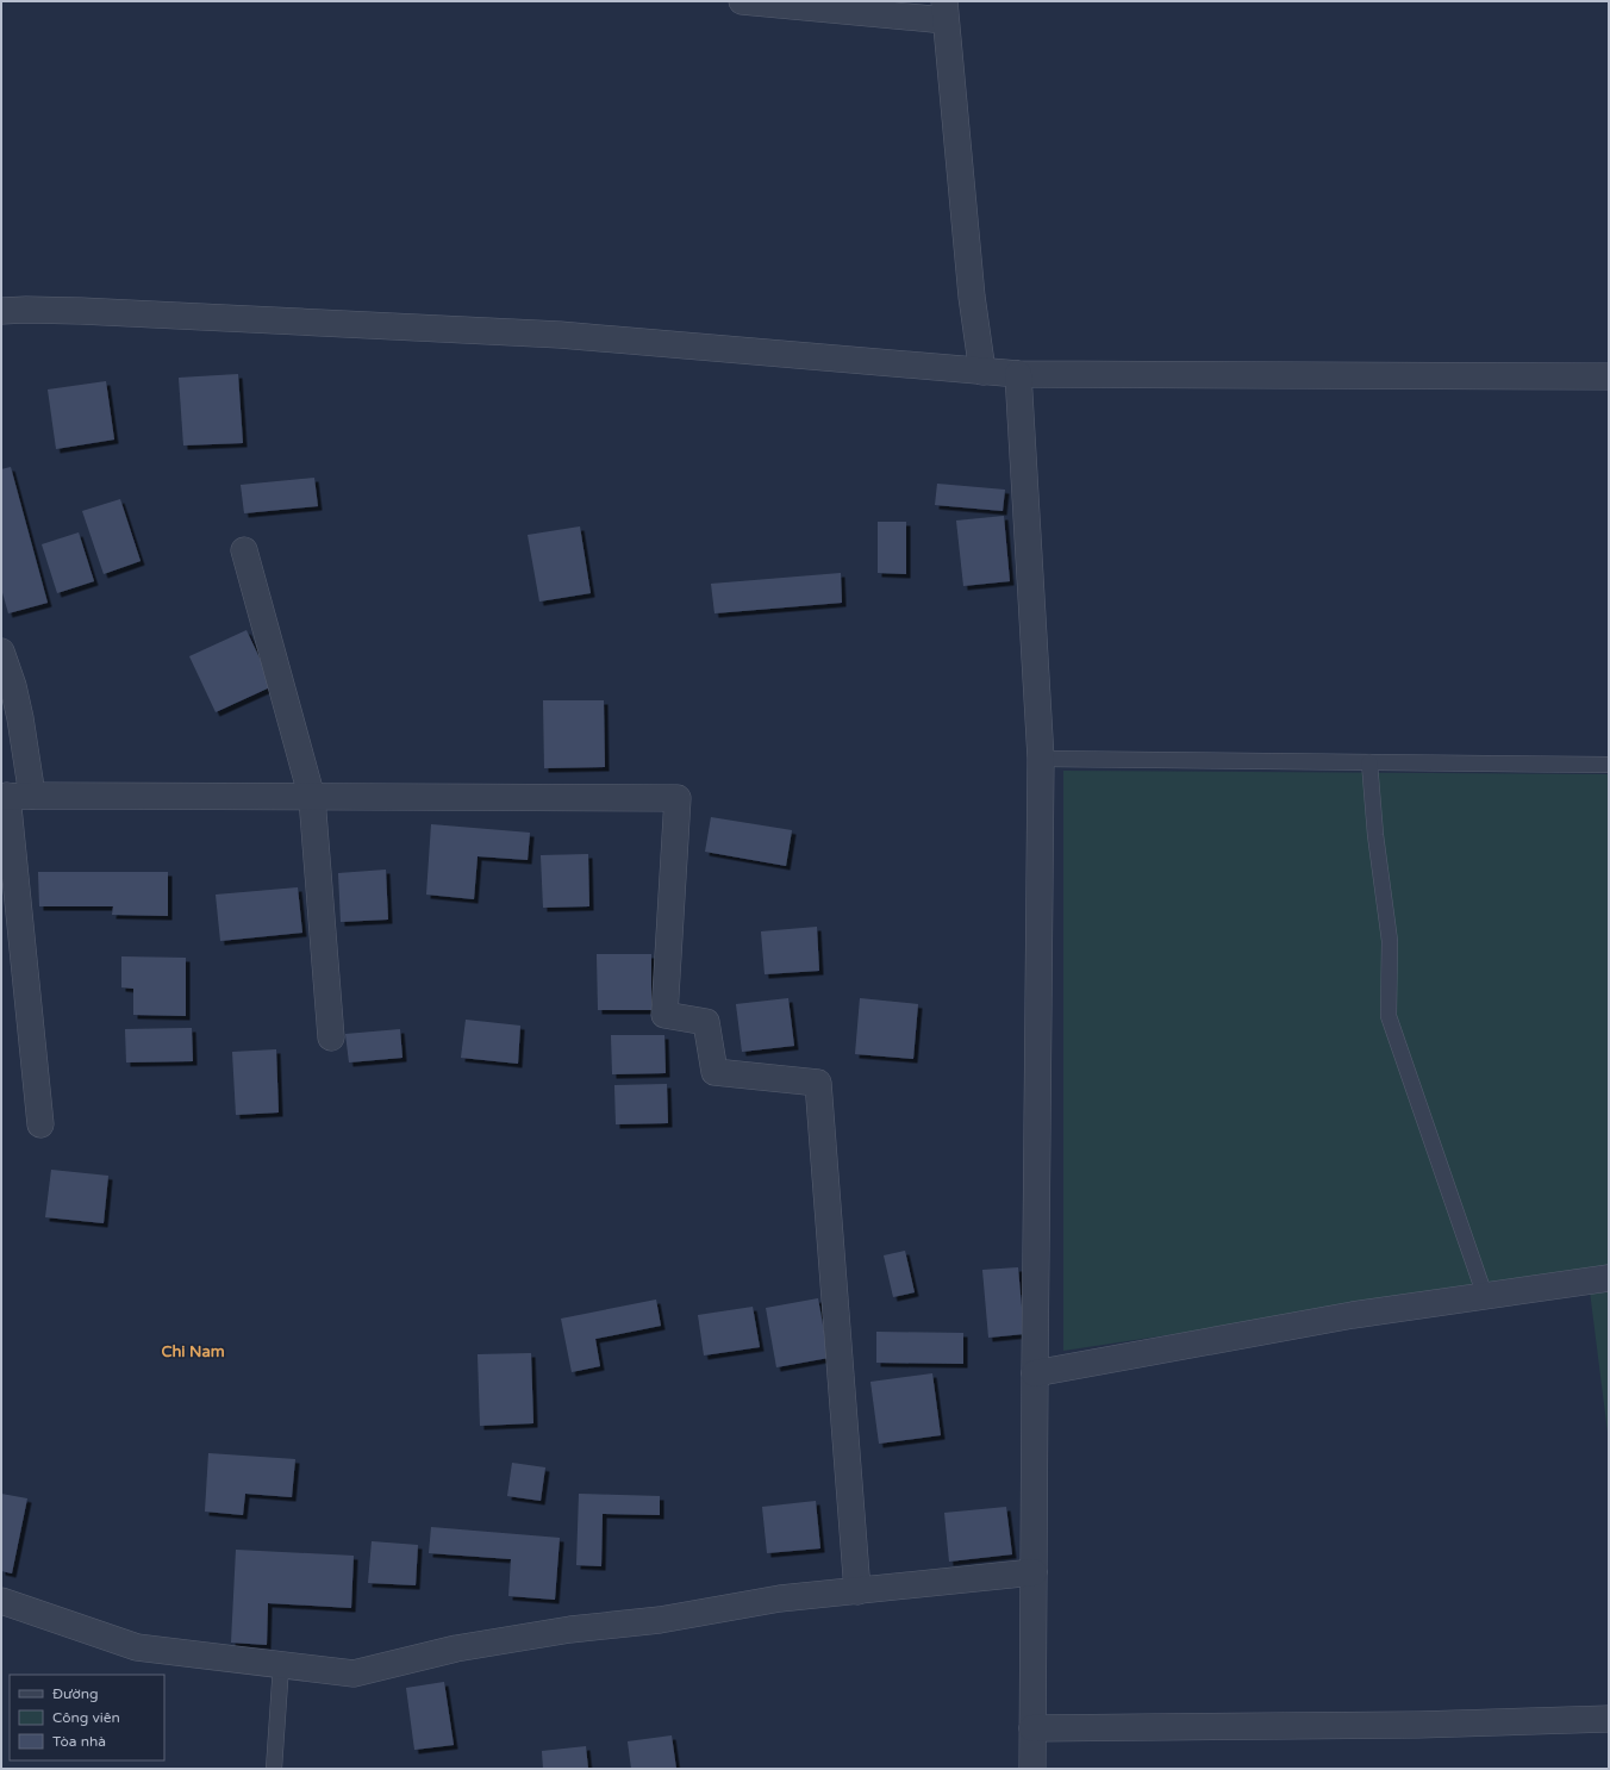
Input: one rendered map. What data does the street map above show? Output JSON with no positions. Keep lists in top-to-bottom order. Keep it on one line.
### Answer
{"districts":["Chi Nam"],"legend":["Đường","Công viên","Tòa nhà"]}
